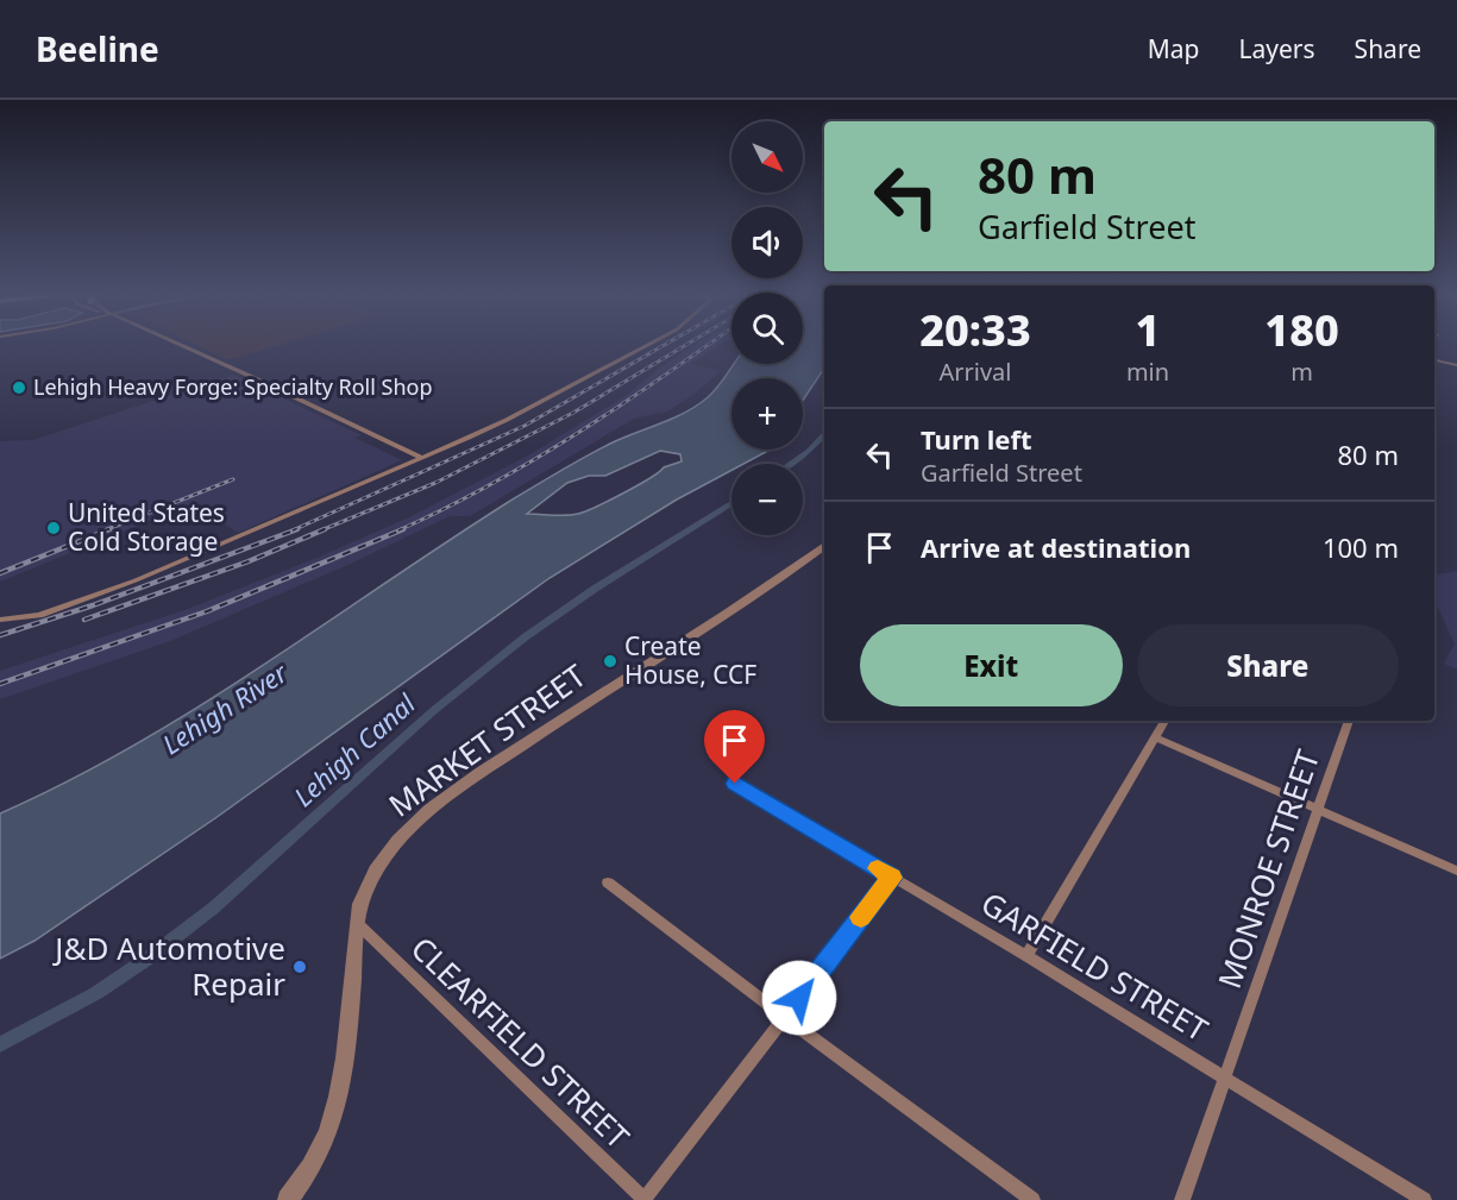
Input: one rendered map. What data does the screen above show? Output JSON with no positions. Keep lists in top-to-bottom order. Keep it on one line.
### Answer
{"streets":{"street":["MARKET STREET","MONROE STREET","GARFIELD STREET","CLEARFIELD STREET"]},"crossings":[["MARKET STREET","CLEARFIELD STREET"],["MONROE STREET","GARFIELD STREET"]],"water":["Lehigh River","Lehigh Canal"],"places":["Lehigh Heavy Forge: Specialty Roll Shop","United States Cold Storage","Create House, CCF","J&D Automotive Repair"],"north":"bottom right","page":{"header":"Beeline","nav":["Map","Layers","Share"],"map_buttons":["+","−"],"turn":["80 m","Garfield Street"],"eta":["20:33","Arrival","1","min","180","m"],"list":[{"name":"Turn left","note":"Garfield Street","value":"80 m"},{"name":"Arrive at destination","value":"100 m"}],"buttons":["Exit","Share"]}}
